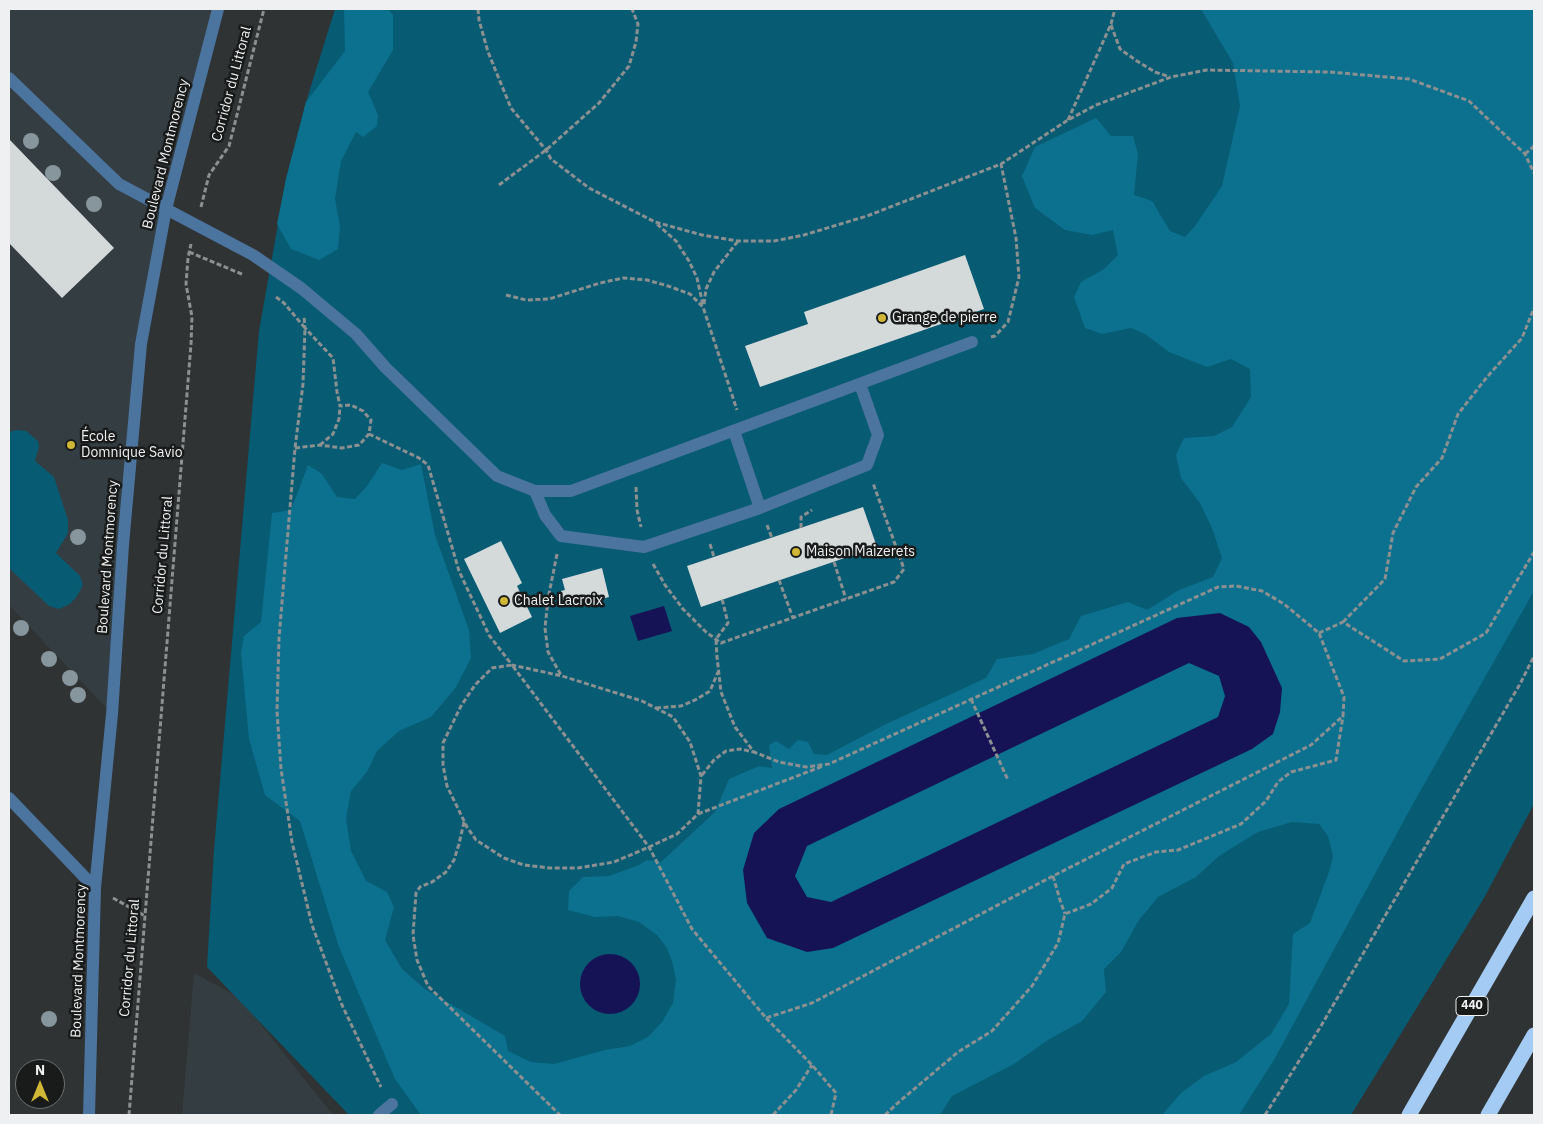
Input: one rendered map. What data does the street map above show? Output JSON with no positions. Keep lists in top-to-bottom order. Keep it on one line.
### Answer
{"streets":{"highway":["440"],"street":["Boulevard Montmorency"],"path":["Corridor du Littoral"]},"places":["Grange de pierre","École Domnique Savio","Maison Maizerets","Chalet Lacroix"],"north":"top"}
